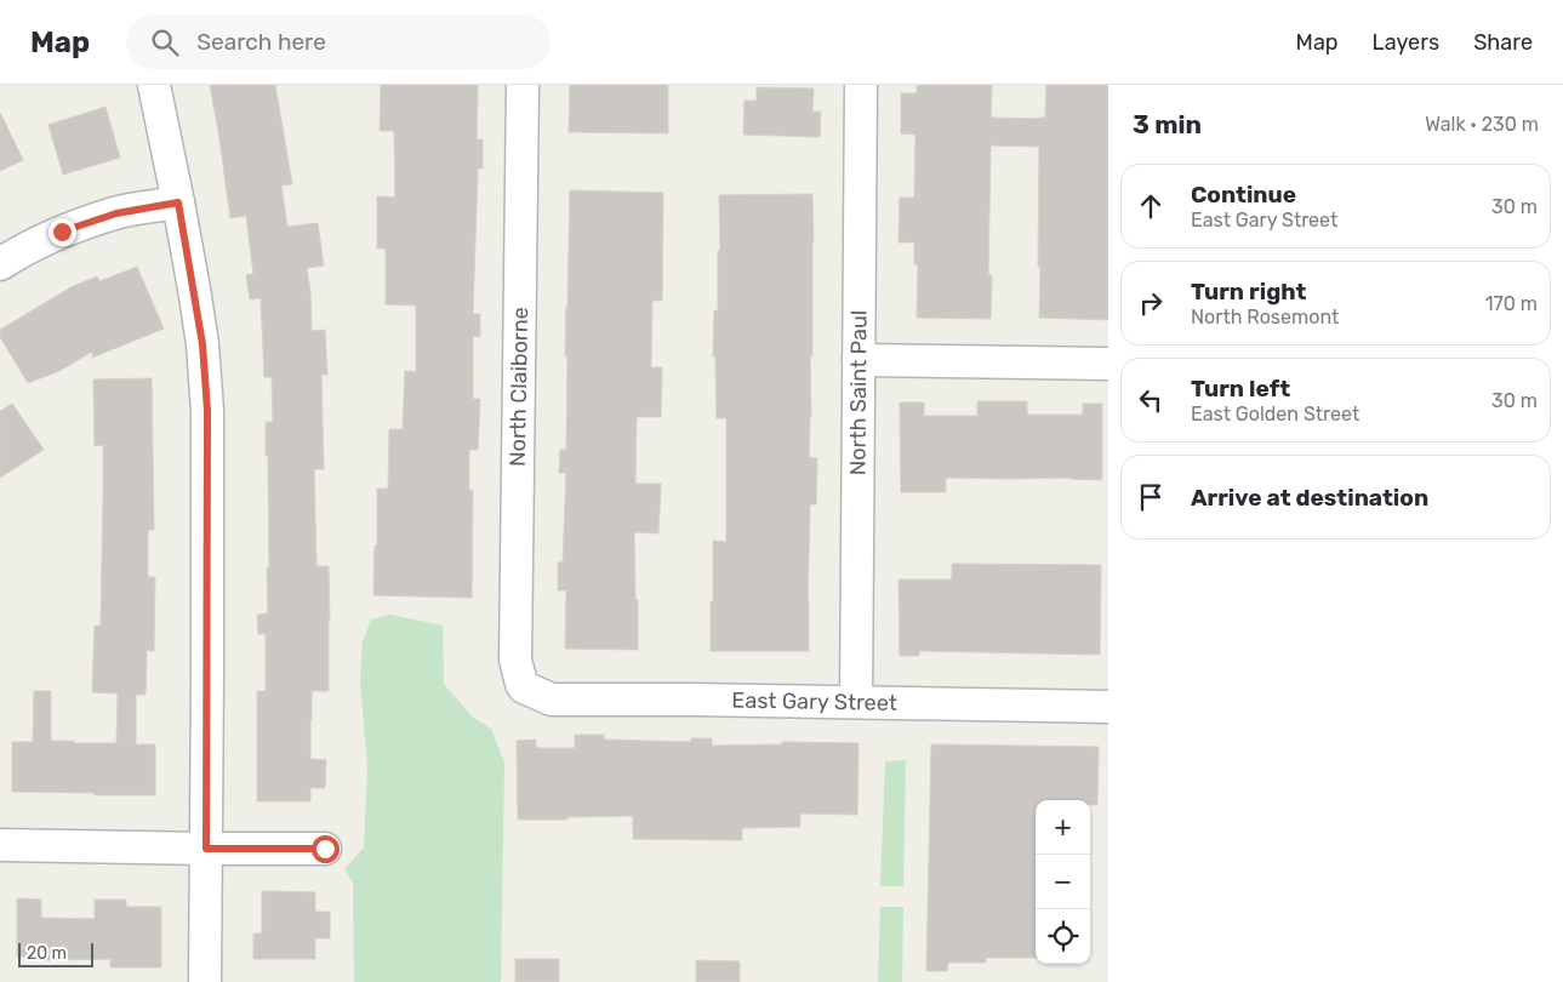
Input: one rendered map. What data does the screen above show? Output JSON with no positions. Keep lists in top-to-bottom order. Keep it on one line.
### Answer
{"streets":{"street":["North Claiborne","North Saint Paul","East Gary Street"]},"crossings":[["North Claiborne","East Gary Street"],["North Saint Paul","East Gary Street"]],"scale_bar":"20 m","page":{"header":"Map","search":"Search here","nav":["Map","Layers","Share"],"heading":["3 min","Walk · 230 m"],"list":[["Continue","East Gary Street","30 m"],["Turn right","North Rosemont","170 m"],["Turn left","East Golden Street","30 m"],"Arrive at destination"],"map_buttons":["+","−"],"scale":"20 m"}}
